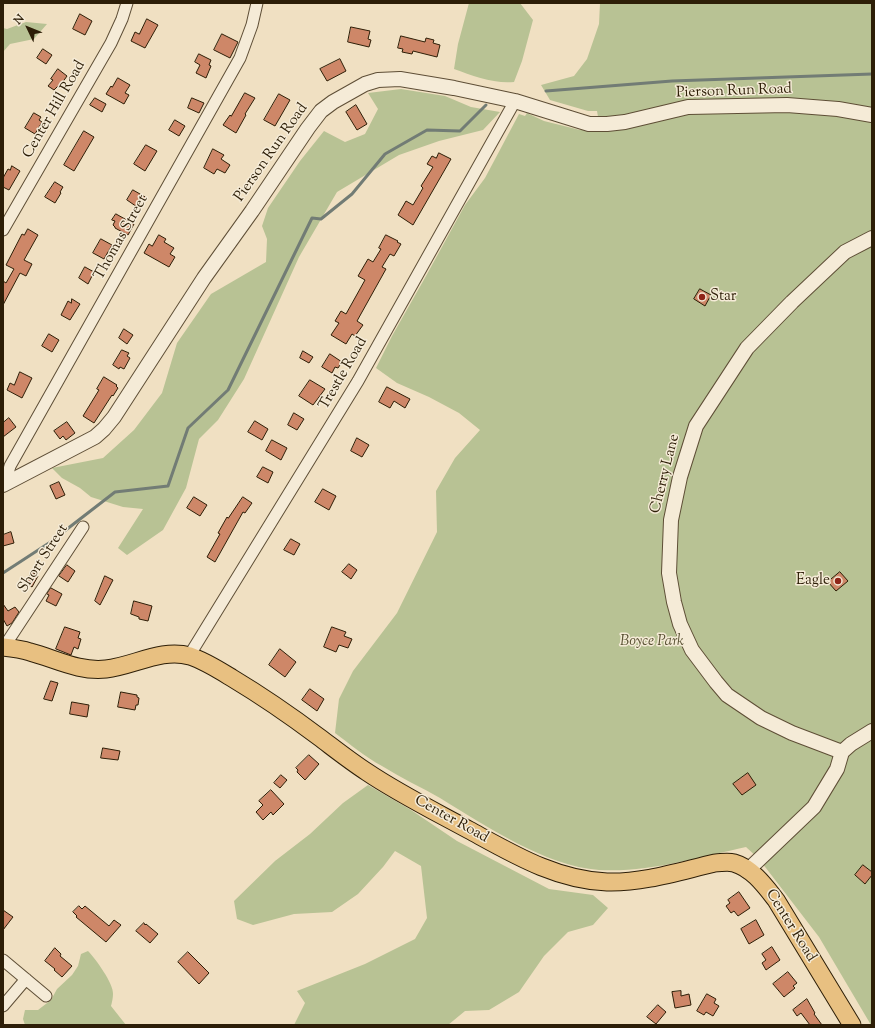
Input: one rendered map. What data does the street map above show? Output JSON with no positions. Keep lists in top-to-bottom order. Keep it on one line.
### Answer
{"streets":{"main road":["Center Road"],"street":["Pierson Run Road","Center Hill Road","Thomas Street","Trestle Road","Cherry Lane","Short Street"]},"crossings":[["Pierson Run Road","Thomas Street"],["Pierson Run Road","Trestle Road"],["Trestle Road","Center Road"],["Short Street","Center Road"]],"parks":["Boyce Park"],"places":["Star","Eagle"],"north":"top left"}
